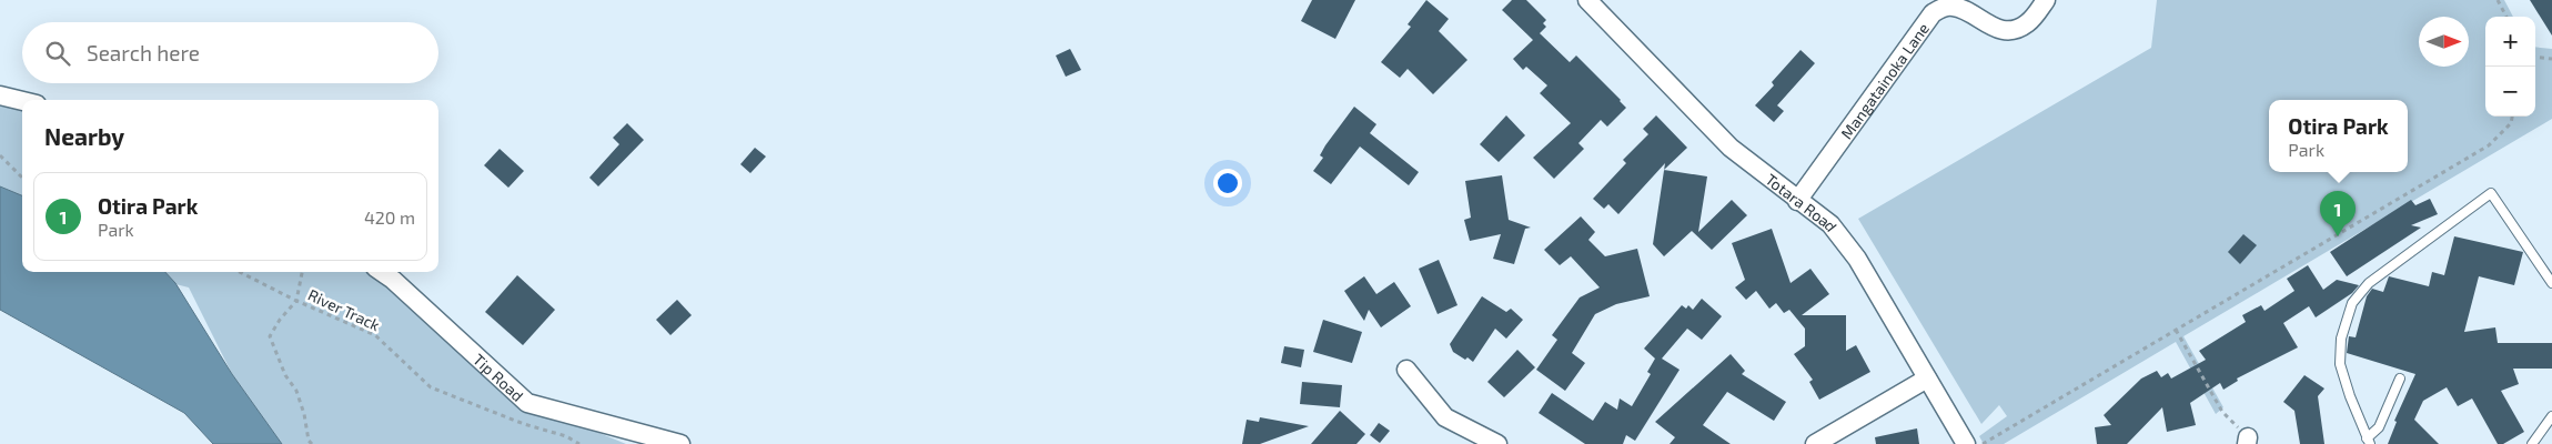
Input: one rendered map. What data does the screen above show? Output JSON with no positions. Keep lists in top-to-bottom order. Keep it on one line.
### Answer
{"streets":{"street":["Mangatainoka Lane","Totara Road","Tip Road"],"path":["River Track"]},"crossings":[["Mangatainoka Lane","Totara Road"]],"north":"right","page":{"map_buttons":["+","−"],"search":"Search here","popup":["Otira Park","Park"],"heading":"Nearby","list":[{"mark":"1","name":"Otira Park","note":"Park","value":"420 m"}],"pins":"1"}}
